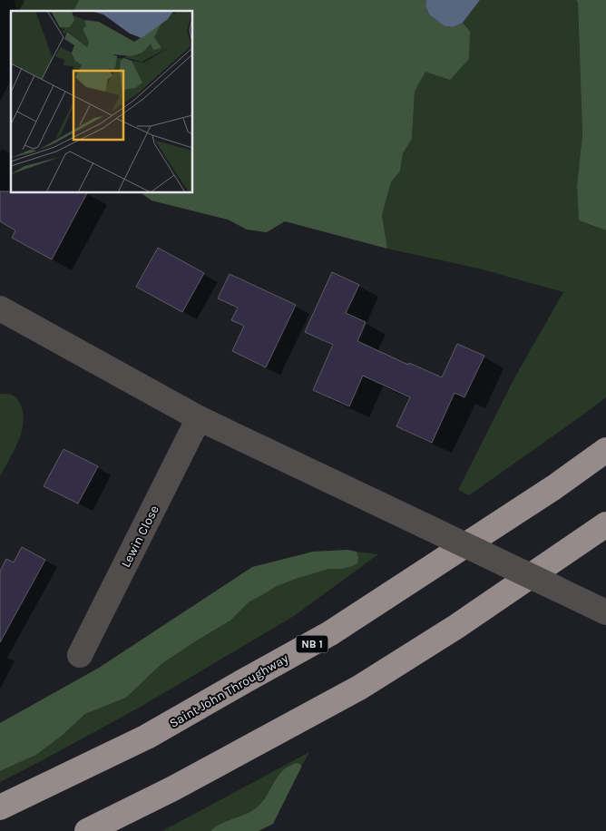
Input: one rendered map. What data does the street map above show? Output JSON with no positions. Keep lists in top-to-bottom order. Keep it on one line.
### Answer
{"streets":{"highway":["NB 1","Saint John Throughway"],"street":["Lewin Close"]}}
